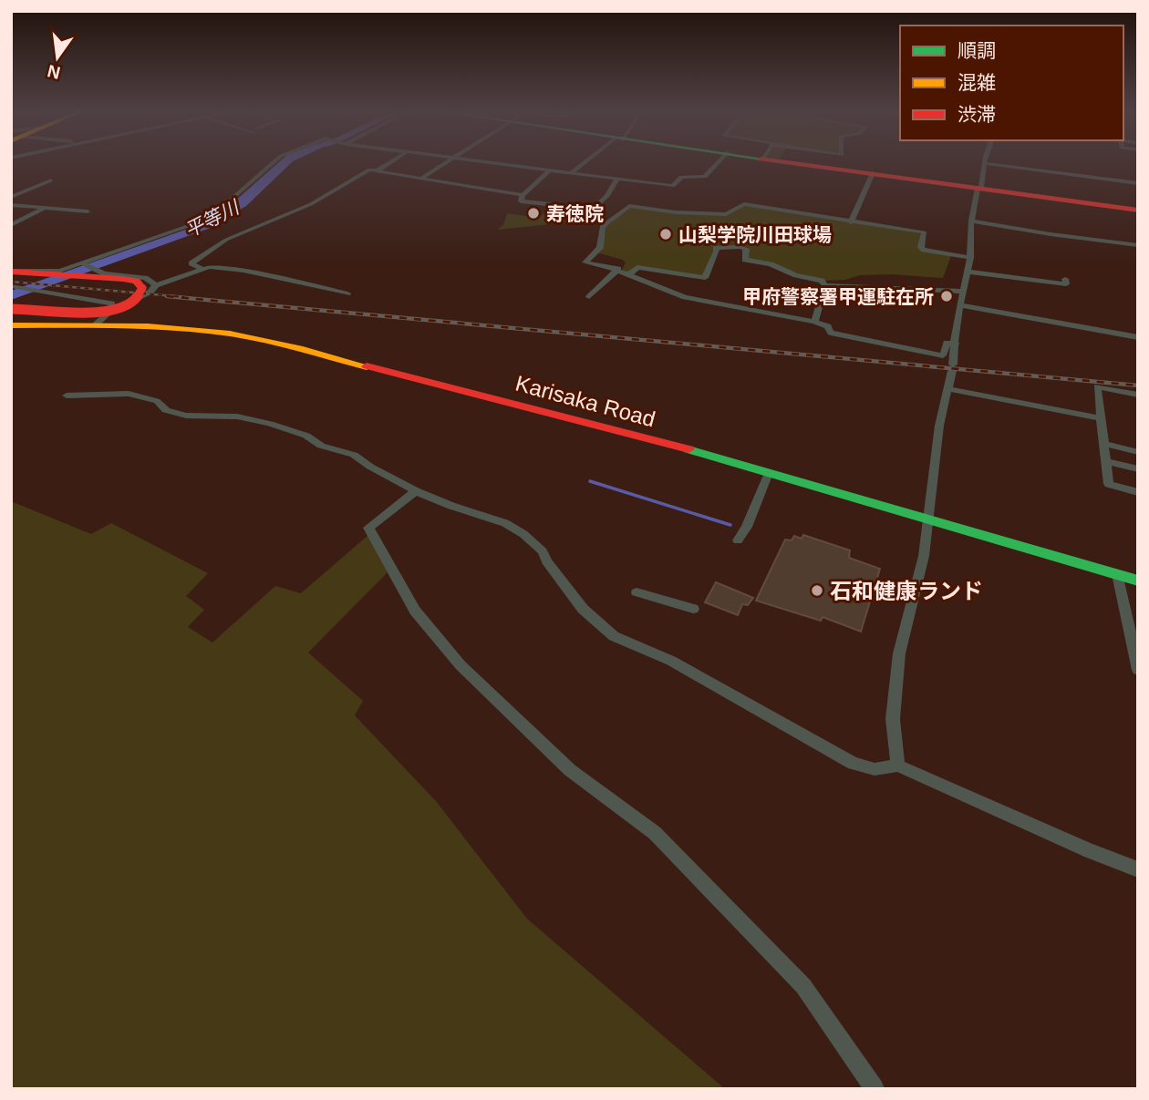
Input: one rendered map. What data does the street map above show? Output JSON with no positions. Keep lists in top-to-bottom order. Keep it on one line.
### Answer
{"streets":{"main road":["Karisaka Road"]},"water":["平等川"],"places":["寿徳院","山梨学院川田球場","甲府警察署甲運駐在所","石和健康ランド"],"legend":["順調","混雑","渋滞"],"north":"bottom"}
